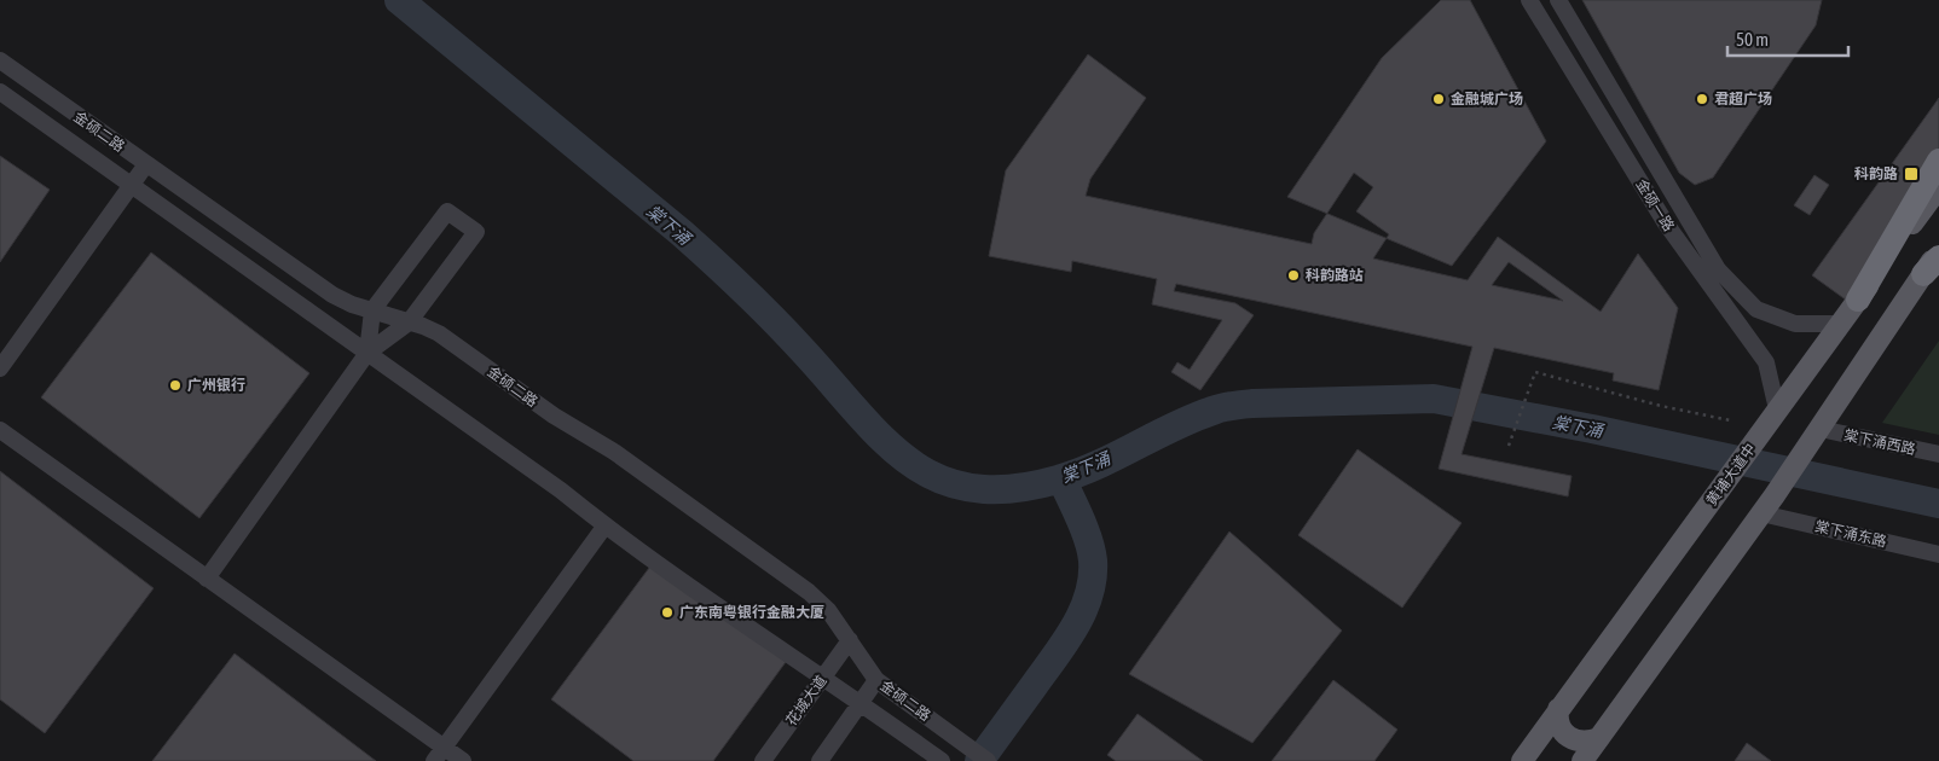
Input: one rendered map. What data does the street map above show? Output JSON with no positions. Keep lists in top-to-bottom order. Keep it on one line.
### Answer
{"streets":{"main road":["黄埔大道中"],"street":["金硕二路","金硕一路","棠下涌西路","棠下涌东路","花城大道"]},"crossings":[["金硕二路","花城大道"],["金硕一路","黄埔大道中"]],"water":["棠下涌"],"places":{"other":["金融城广场","君超广场","科韵路站","广州银行","广东南粤银行金融大厦"],"transit":["科韵路"]},"scale_bar":"50 m"}
